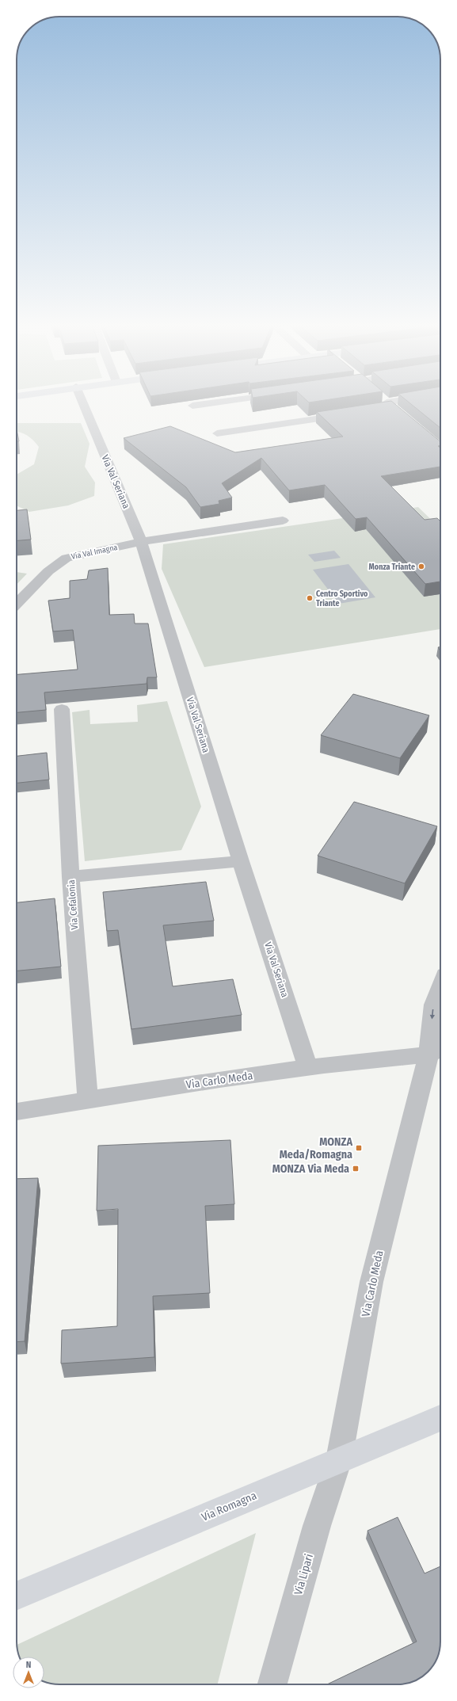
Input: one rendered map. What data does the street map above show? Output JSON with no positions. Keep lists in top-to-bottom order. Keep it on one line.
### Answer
{"streets":{"street":["Via Val Seriana","Via Val Imagna","Via Cefalonia","Via Carlo Meda","Via Romagna","Via Lipari"]},"crossings":[["Via Val Seriana","Via Val Imagna"],["Via Val Seriana","Via Carlo Meda"],["Via Cefalonia","Via Carlo Meda"],["Via Carlo Meda","Via Romagna"],["Via Carlo Meda","Via Lipari"],["Via Romagna","Via Lipari"]],"places":{"other":["Monza Triante","Centro Sportivo Triante"],"transit":["MONZA Meda/Romagna","MONZA Via Meda"]},"north":"top"}
